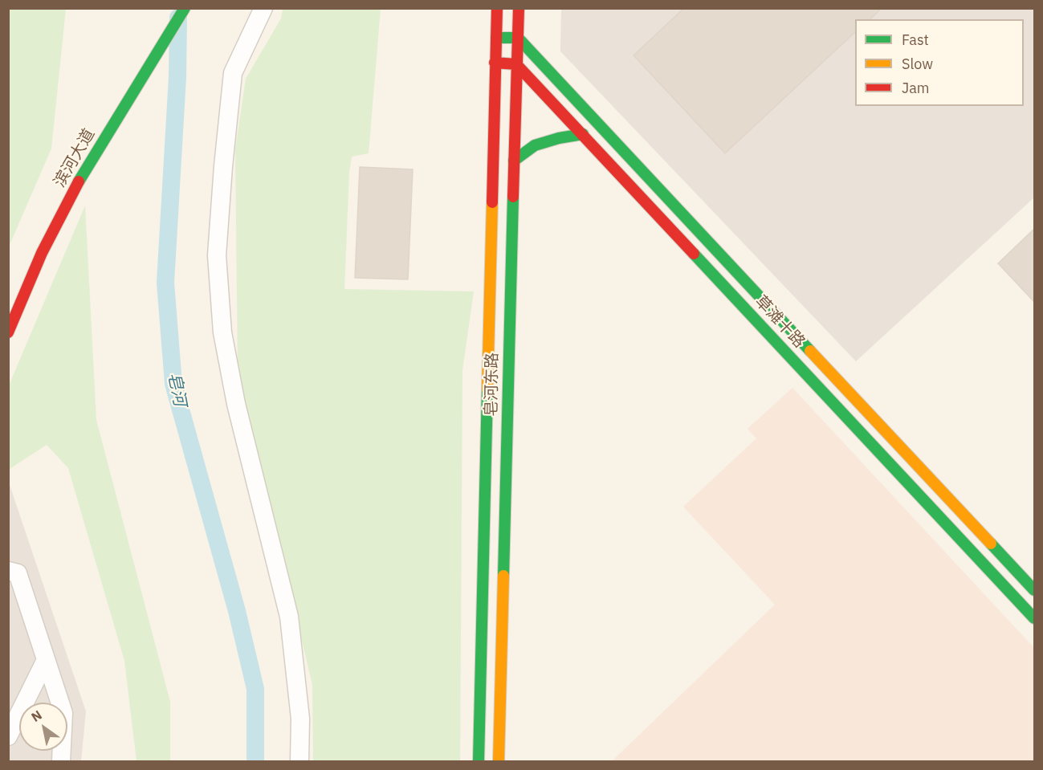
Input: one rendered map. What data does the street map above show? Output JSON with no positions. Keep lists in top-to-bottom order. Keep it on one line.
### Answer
{"streets":{"street":["滨河大道","草滩十路","皂河东路"]},"crossings":[["草滩十路","皂河东路"]],"water":["皂河"],"legend":["Fast","Slow","Jam"],"north":"top left"}
